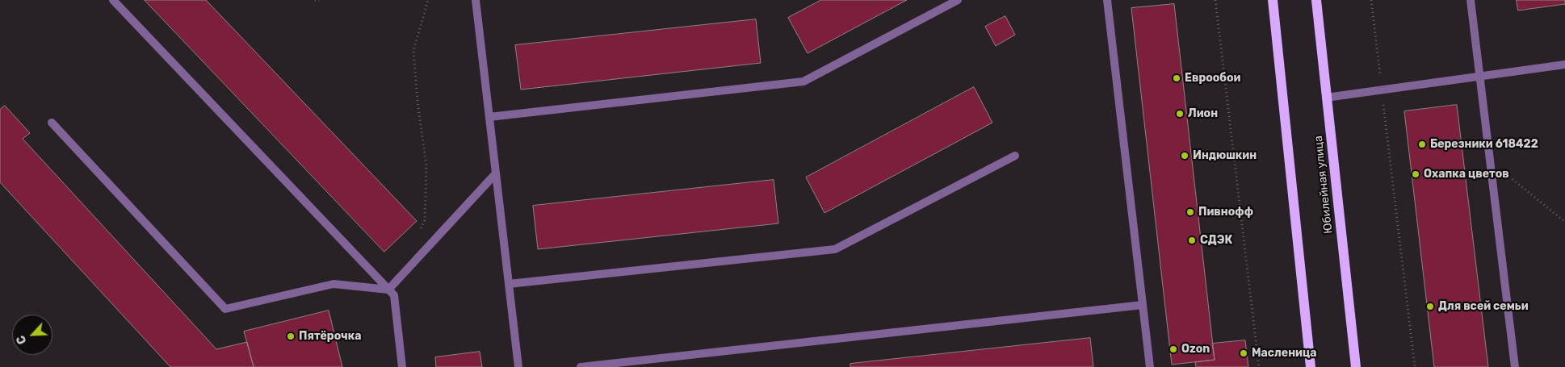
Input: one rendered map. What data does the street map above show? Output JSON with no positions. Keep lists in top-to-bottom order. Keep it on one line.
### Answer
{"streets":{"main road":["Юбилейная улица"]},"places":["Еврообои","Лион","Березники 618422","Индюшкин","Охапка цветов","Пивнофф","СДЭК","Для всей семьи","Пятёрочка","Ozon","Масленица"],"north":"bottom left"}
